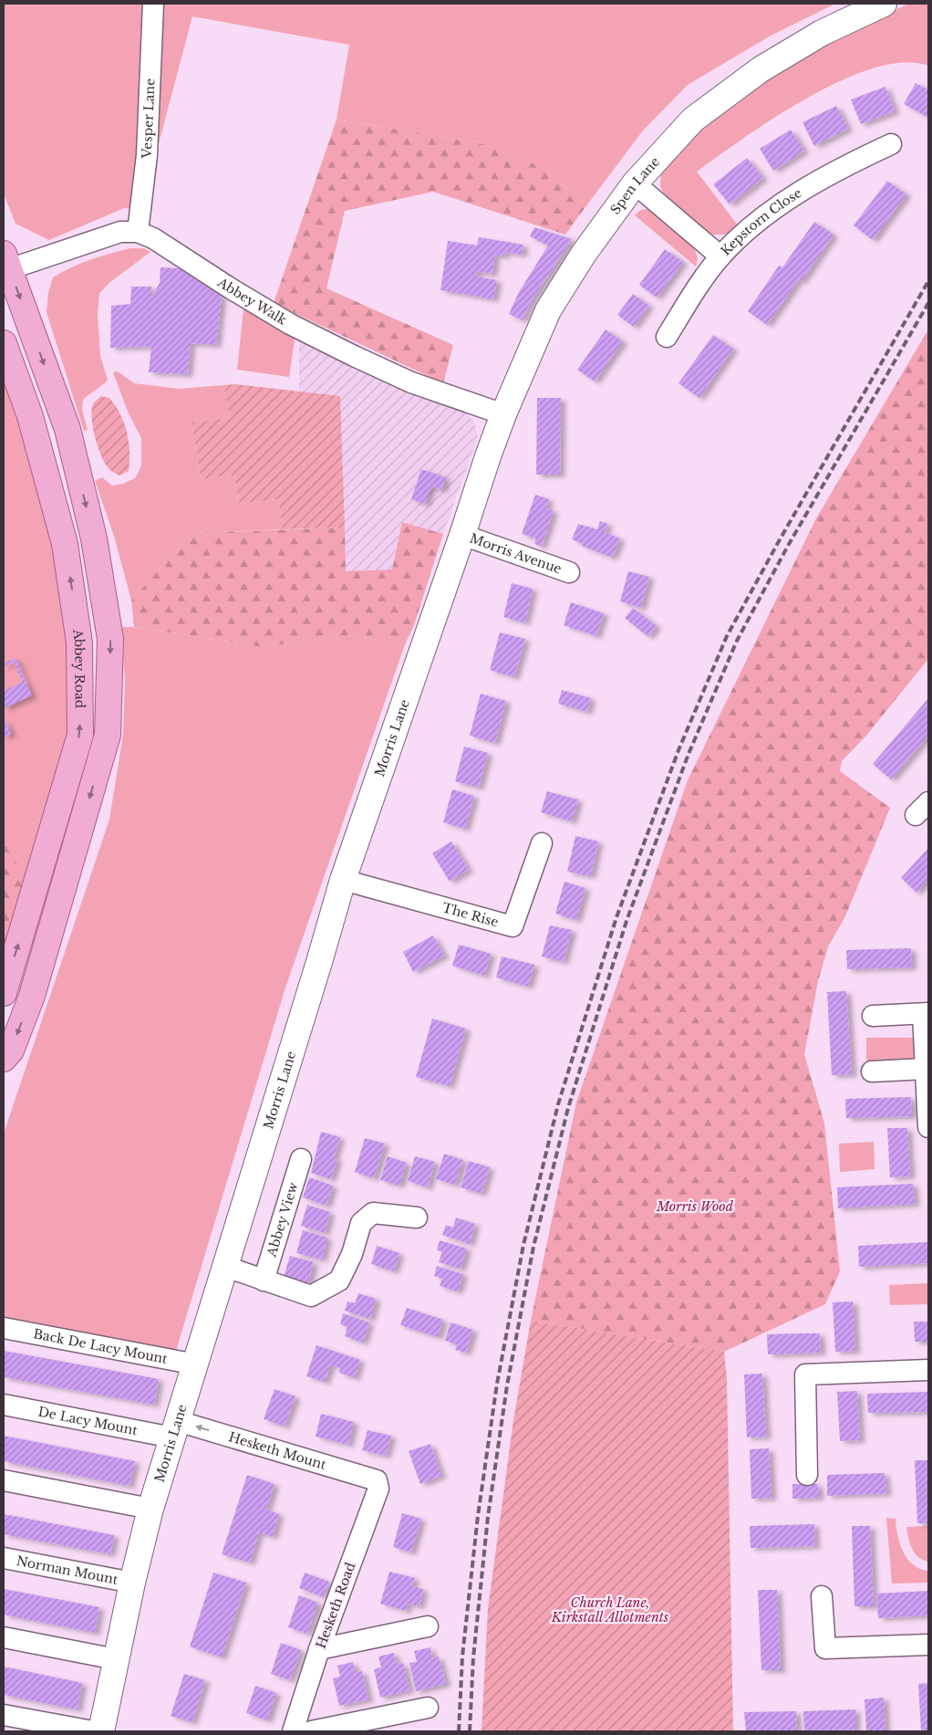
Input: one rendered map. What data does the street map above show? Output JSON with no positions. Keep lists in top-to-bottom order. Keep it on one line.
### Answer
{"streets":{"main road":["Abbey Road"],"street":["Vesper Lane","Spen Lane","Kepstorn Close","Abbey Walk","Morris Avenue","Morris Lane","The Rise","Abbey View","Back De Lacy Mount","De Lacy Mount","Hesketh Mount","Norman Mount","Hesketh Road"]},"crossings":[["Vesper Lane","Abbey Walk"],["Spen Lane","Abbey Walk"],["Spen Lane","Morris Lane"],["Morris Avenue","Morris Lane"],["Morris Lane","The Rise"],["Morris Lane","Back De Lacy Mount"],["Morris Lane","De Lacy Mount"],["Morris Lane","Hesketh Mount"],["Morris Lane","Norman Mount"],["De Lacy Mount","Hesketh Mount"],["Hesketh Mount","Hesketh Road"]],"one_way":["Hesketh Mount"],"parks":["Morris Wood","Church Lane, Kirkstall Allotments"]}
